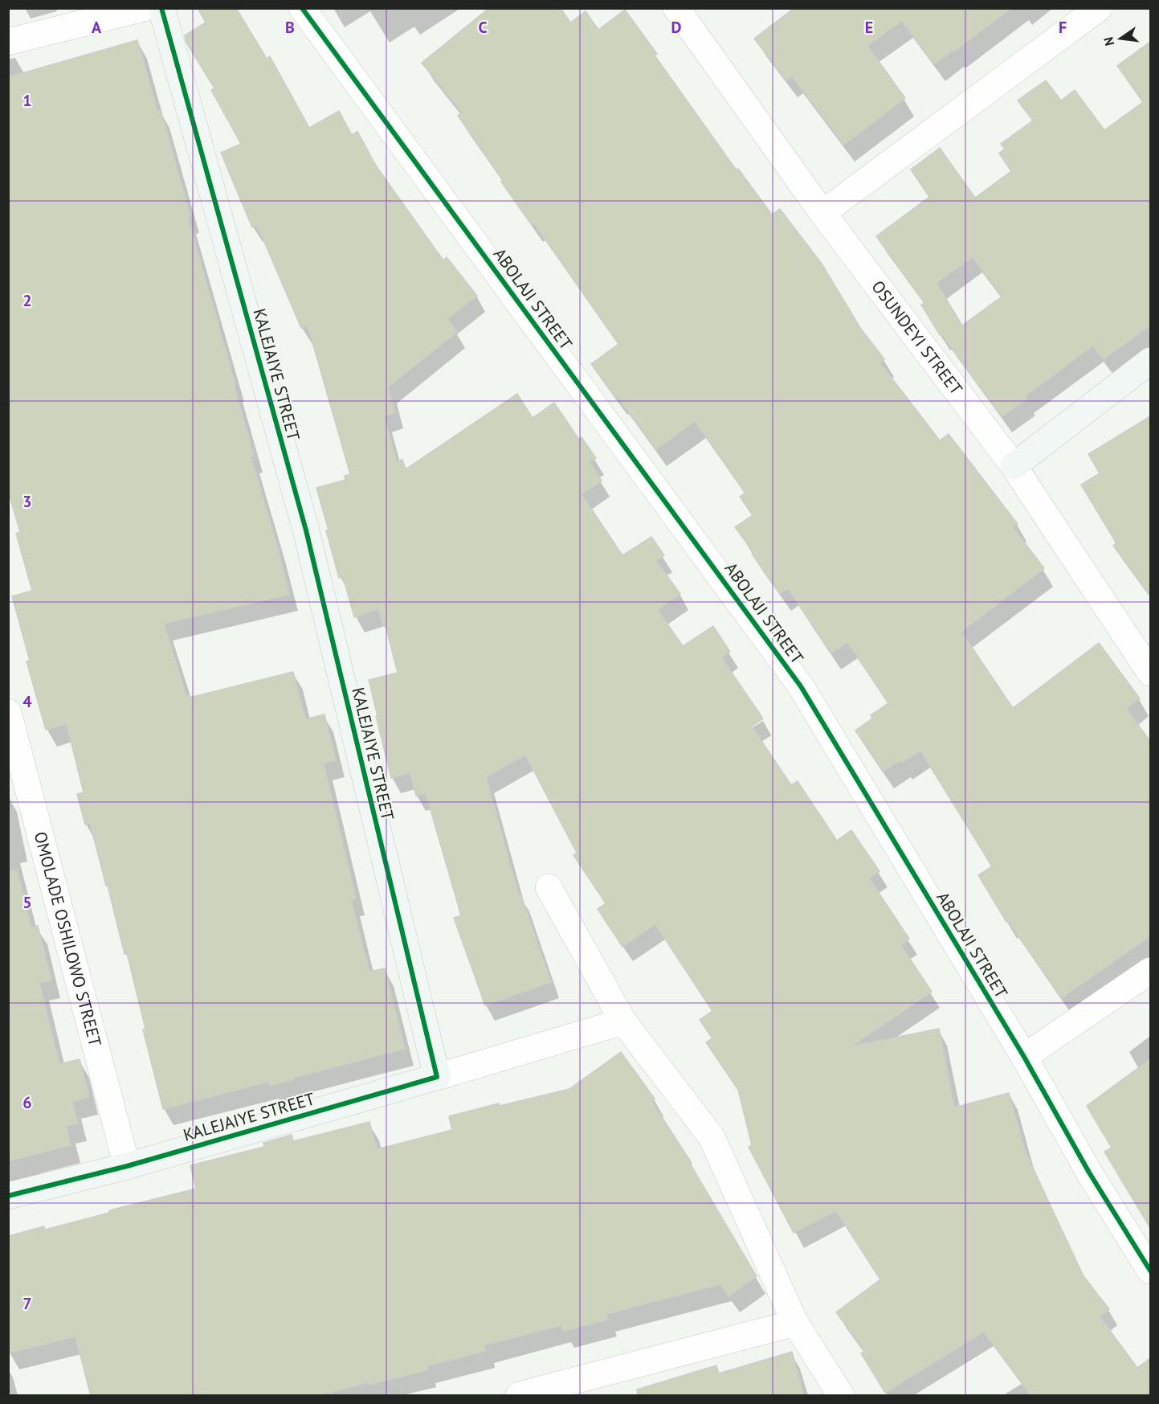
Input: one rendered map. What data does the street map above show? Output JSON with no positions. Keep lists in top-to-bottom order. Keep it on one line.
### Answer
{"streets":{"street":["ABOLAJI STREET","OSUNDEYI STREET","KALEJAIYE STREET","OMOLADE OSHILOWO STREET"]},"crossings":[["KALEJAIYE STREET","OMOLADE OSHILOWO STREET"]],"north":"left","grid":{"columns":["A","B","C","D","E","F"],"rows":["1","2","3","4","5","6","7"]}}
